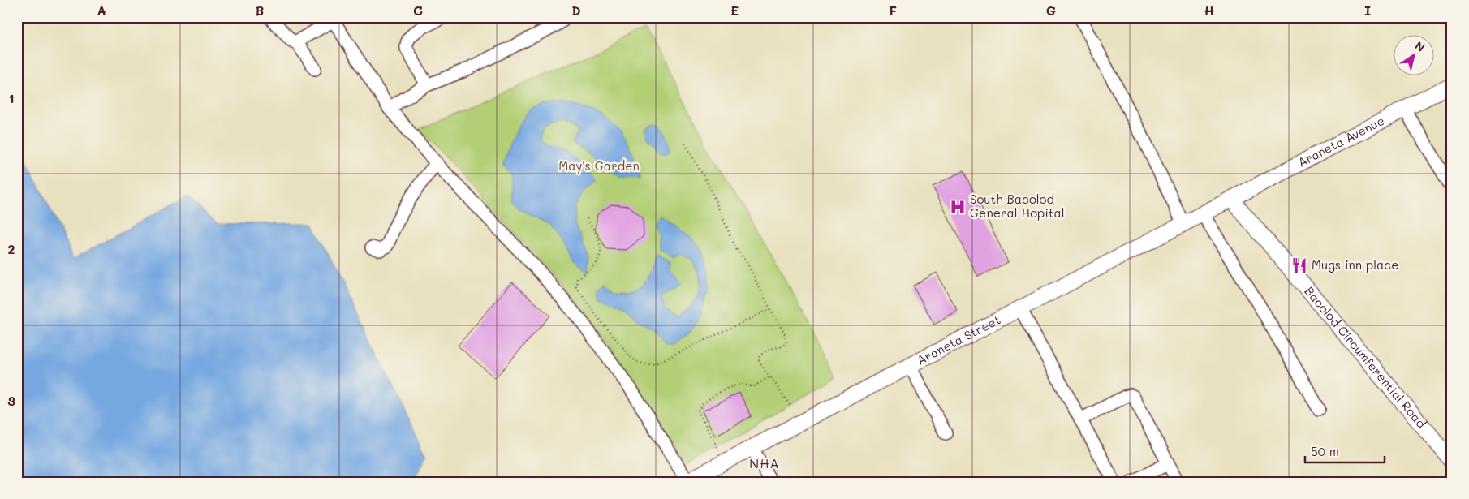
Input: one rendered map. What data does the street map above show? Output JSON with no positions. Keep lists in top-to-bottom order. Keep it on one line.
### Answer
{"streets":{"main road":["Araneta Avenue","Araneta Street","Bacolod Circumferential Road"]},"crossings":[["Araneta Avenue","Araneta Street"],["Araneta Avenue","Bacolod Circumferential Road"],["Araneta Street","Bacolod Circumferential Road"]],"districts":["NHA"],"parks":["May's Garden"],"places":{"hospital":["South Bacolod General Hopital"],"restaurant":["Mugs inn place"]},"scale_bar":"50 m","north":"top right","grid":{"columns":["A","B","C","D","E","F","G","H","I"],"rows":["1","2","3"]}}
